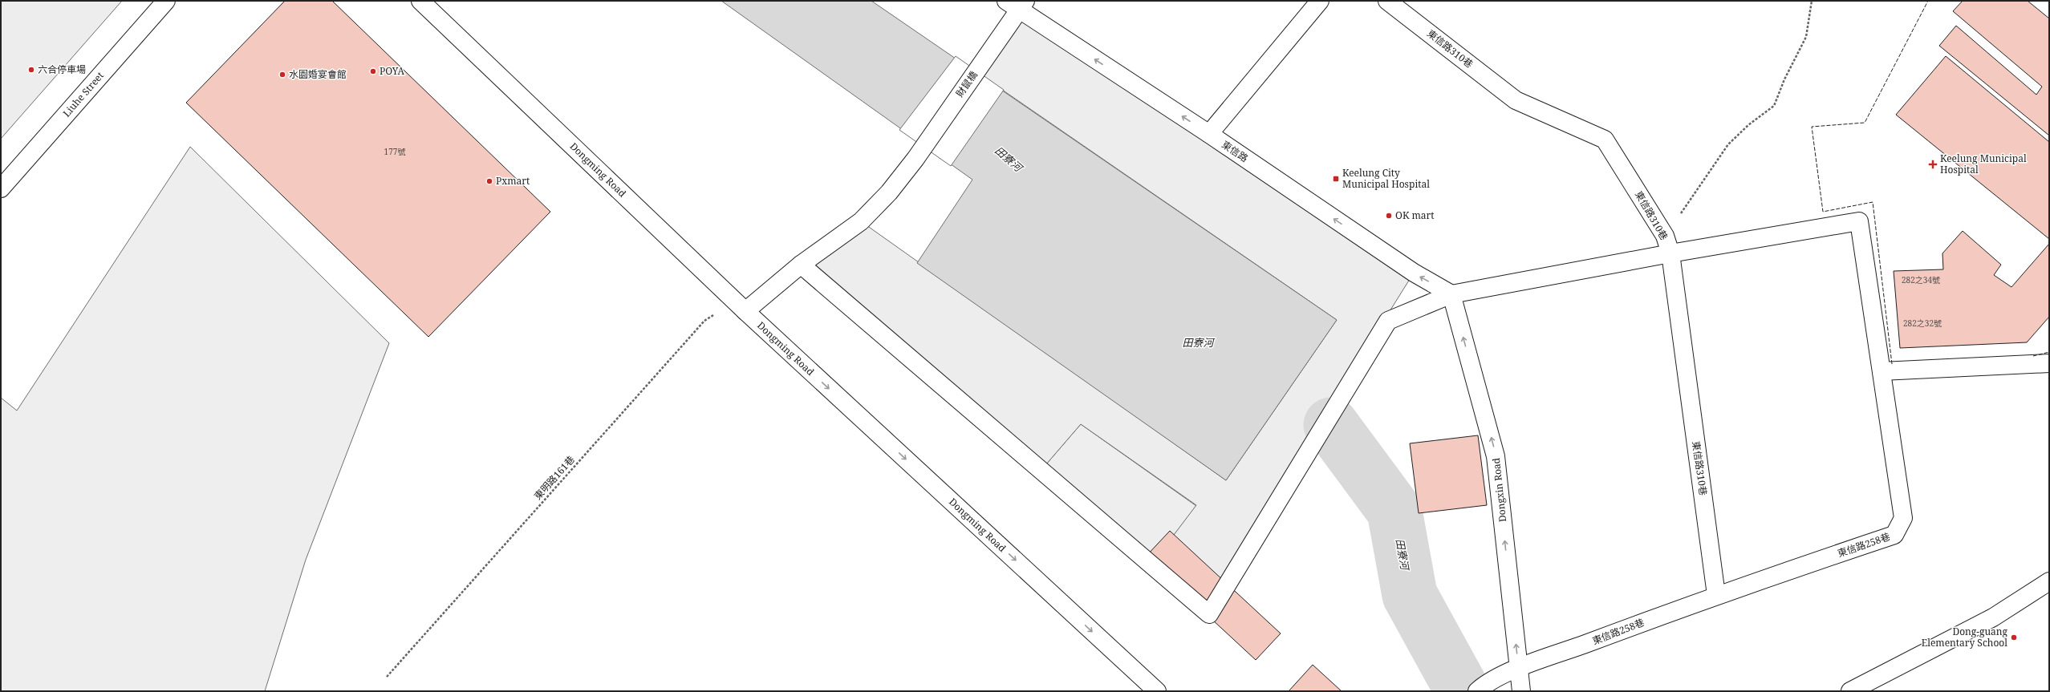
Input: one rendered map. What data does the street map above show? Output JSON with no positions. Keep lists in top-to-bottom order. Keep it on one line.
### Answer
{"streets":{"street":["東信路310巷","財鼠橋","Liuhe Street","東信路","Dongming Road","Dongxin Road","東信路258巷"],"path":["東明路161巷"]},"crossings":[["東信路310巷","東信路258巷"],["財鼠橋","東信路"],["財鼠橋","Dongming Road"],["財鼠橋","東明路161巷"],["東信路","Dongxin Road"],["Dongming Road","東明路161巷"],["Dongxin Road","東信路258巷"]],"one_way":["東信路","Dongming Road","Dongxin Road"],"water":["田寮河"],"places":{"other":["六合停車場","POYA","水園婚宴會館","Pxmart","OK mart","Dong-guang Elementary School"],"health":["Keelung Municipal Hospital"],"transit":["Keelung City Municipal Hospital"]},"house_numbers":["177號","282之34號","282之32號"]}
